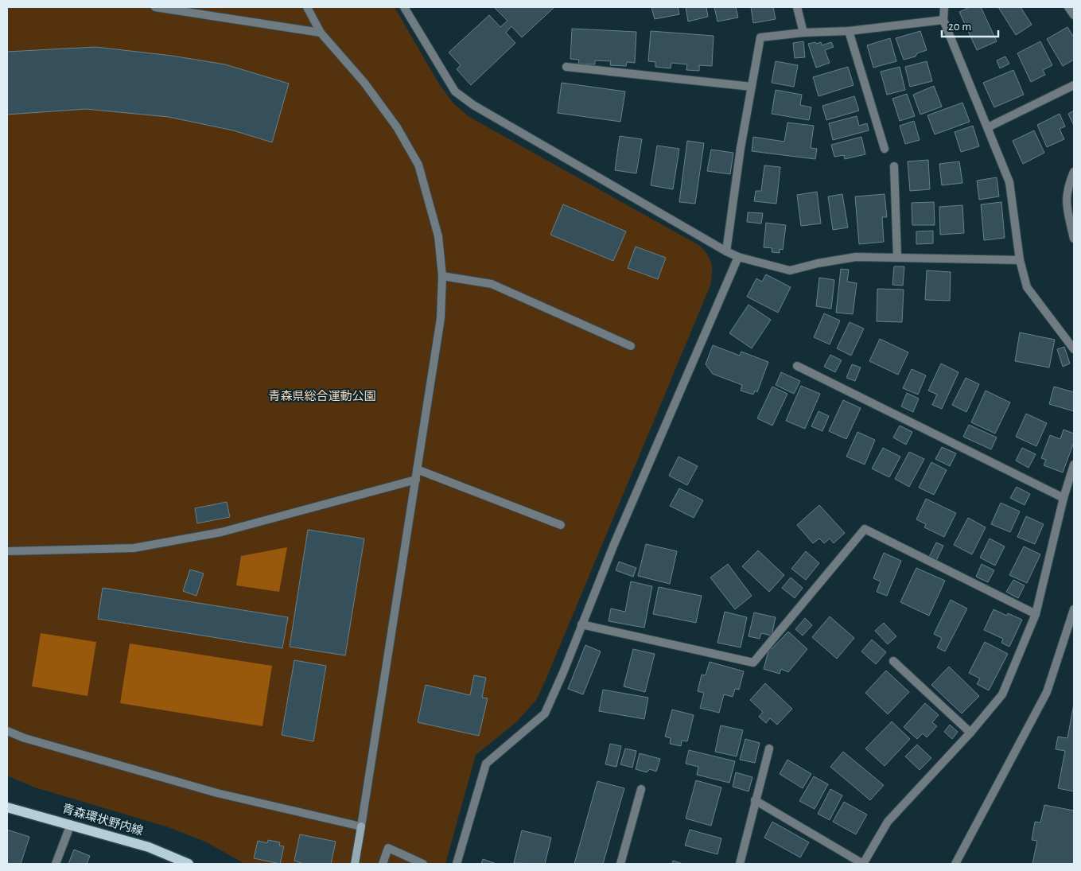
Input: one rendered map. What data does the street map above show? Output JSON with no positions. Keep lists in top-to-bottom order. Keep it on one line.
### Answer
{"streets":{"main road":["青森環状野内線"]},"parks":["青森県総合運動公園"],"scale_bar":"20 m"}
